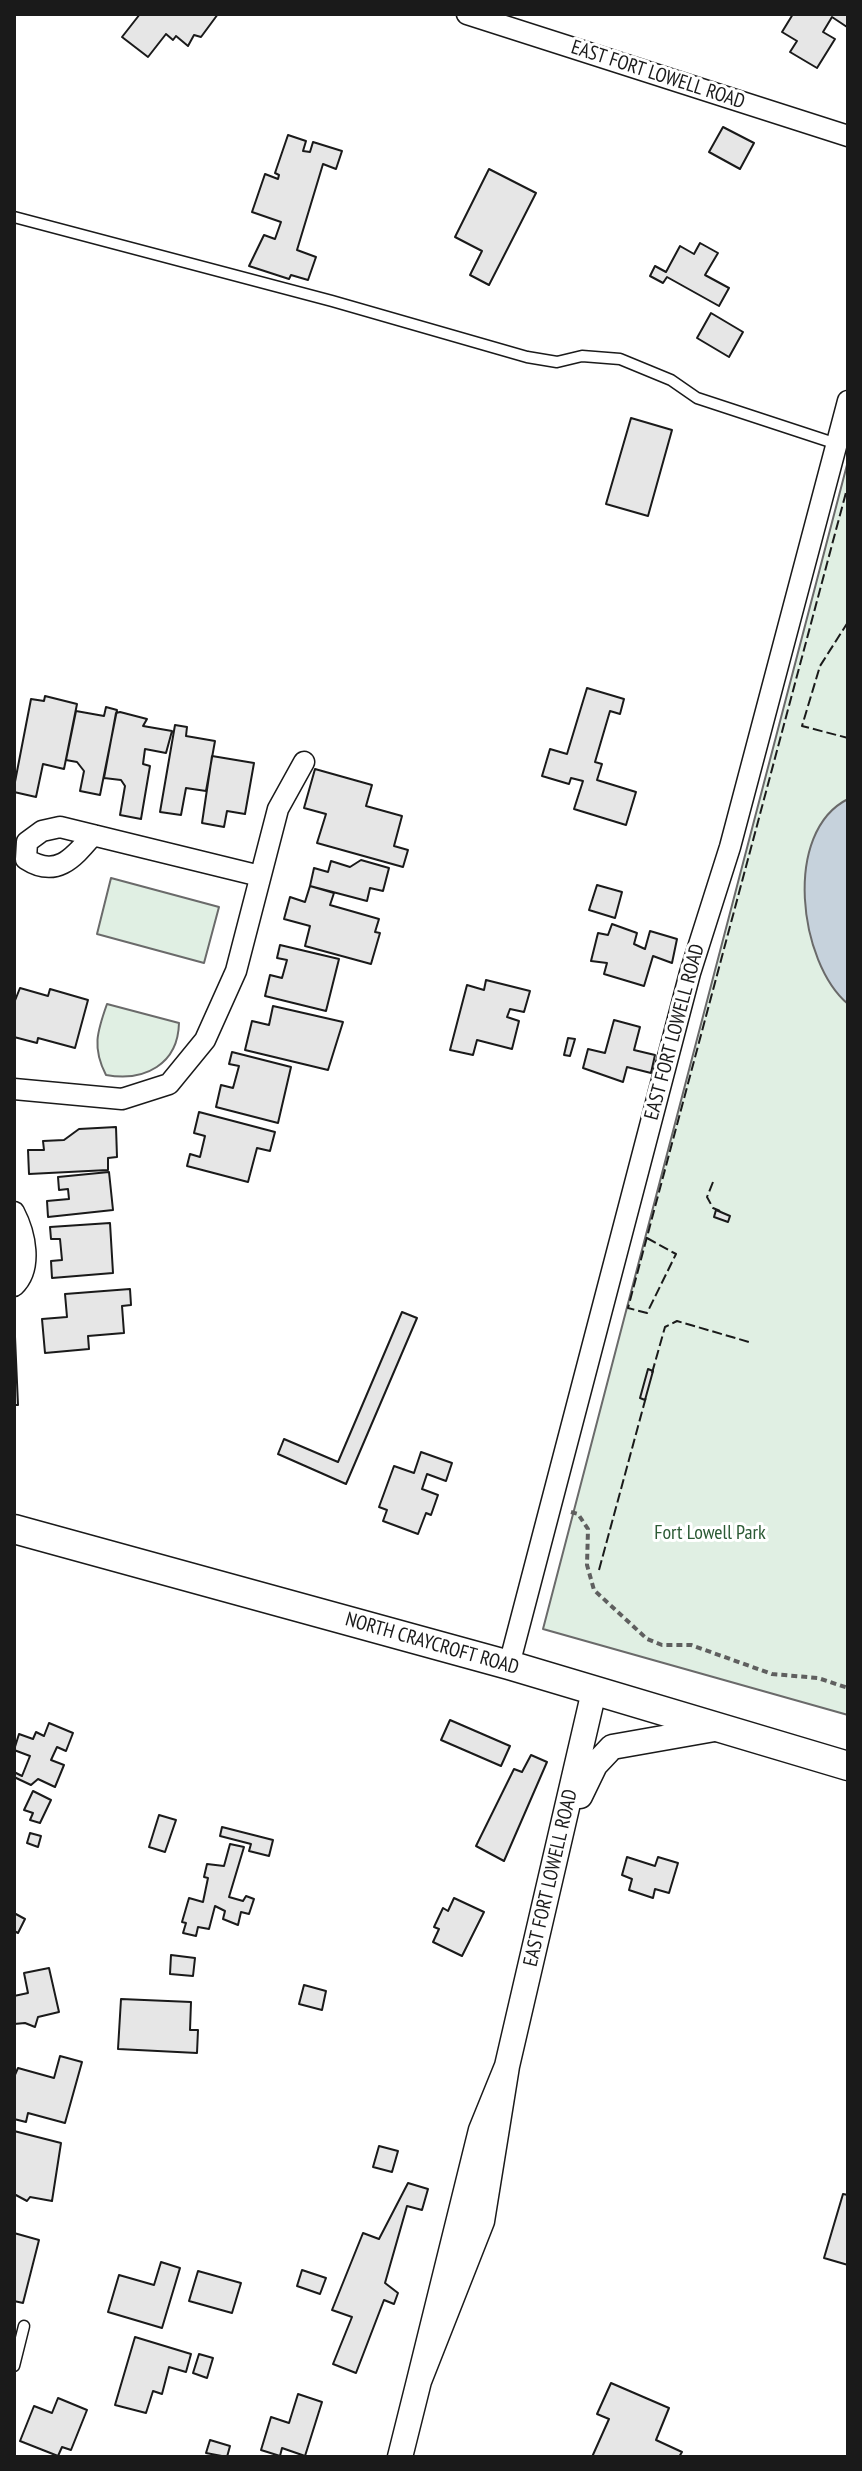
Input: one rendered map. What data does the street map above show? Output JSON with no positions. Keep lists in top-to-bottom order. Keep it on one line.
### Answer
{"streets":{"main road":["NORTH CRAYCROFT ROAD"],"street":["EAST FORT LOWELL ROAD"]},"crossings":[["EAST FORT LOWELL ROAD","NORTH CRAYCROFT ROAD"]],"parks":["Fort Lowell Park"]}
